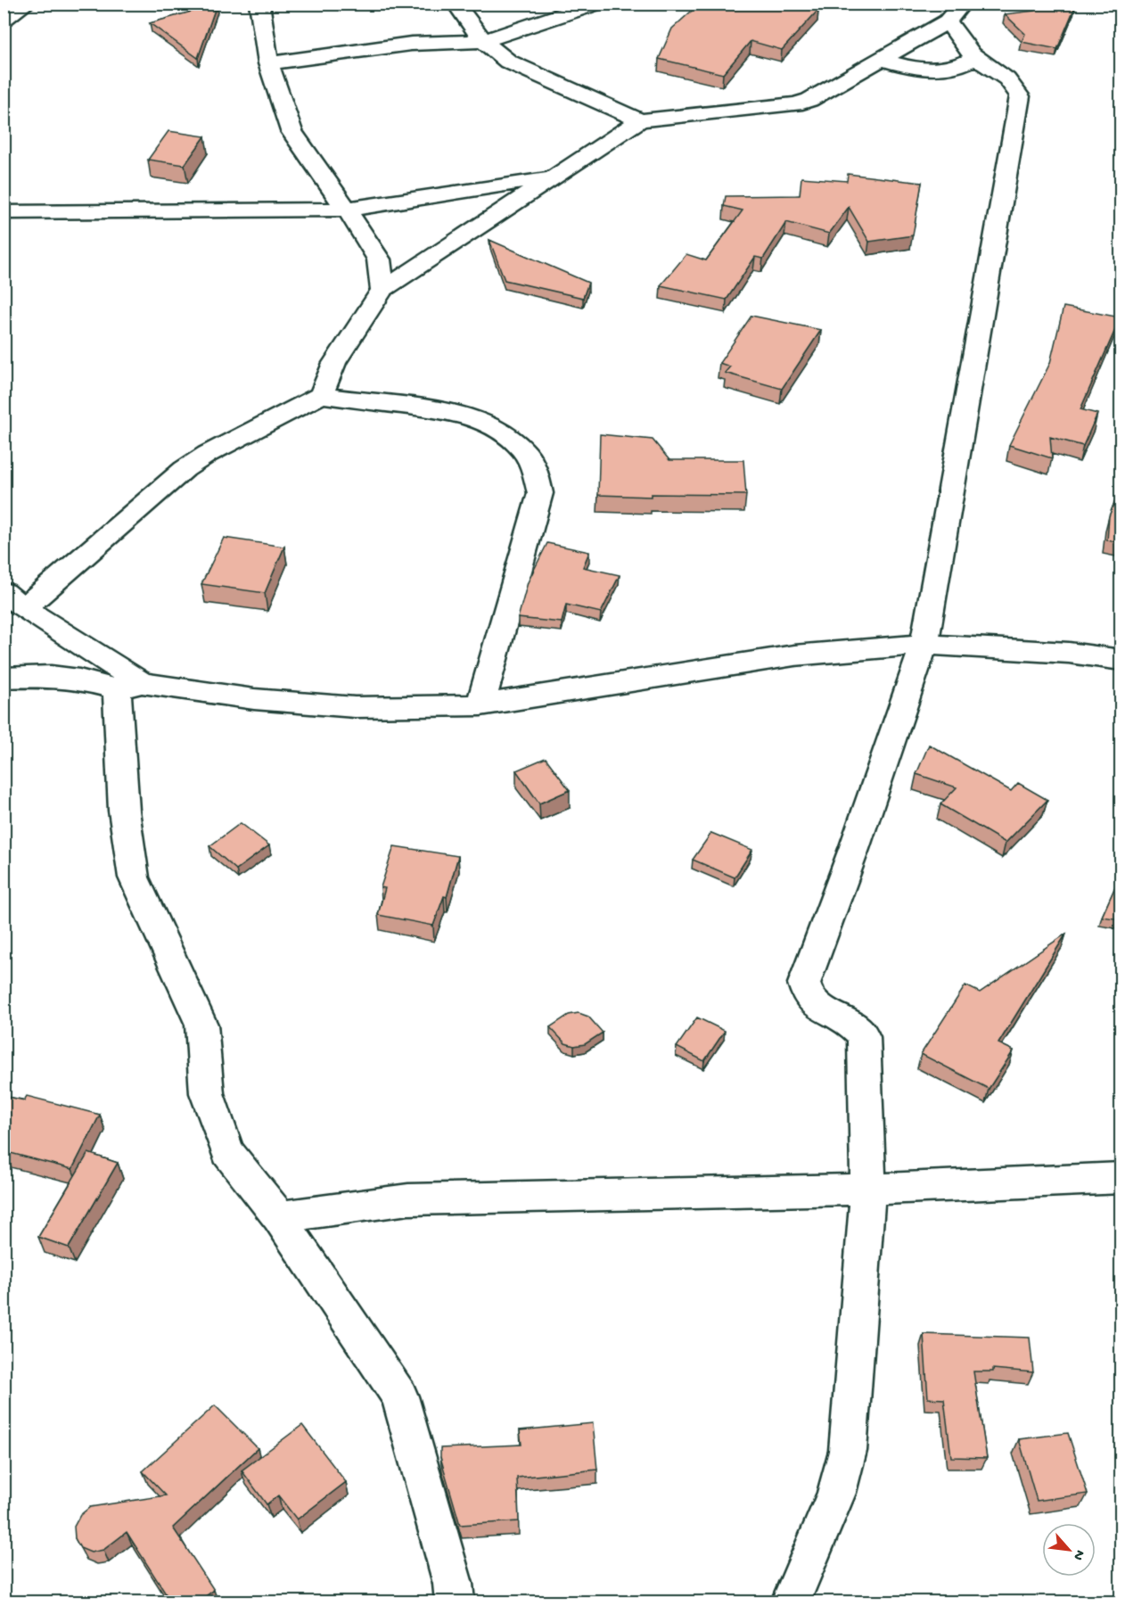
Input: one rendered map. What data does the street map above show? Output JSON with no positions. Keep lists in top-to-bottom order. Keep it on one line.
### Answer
{"north":"bottom right"}
